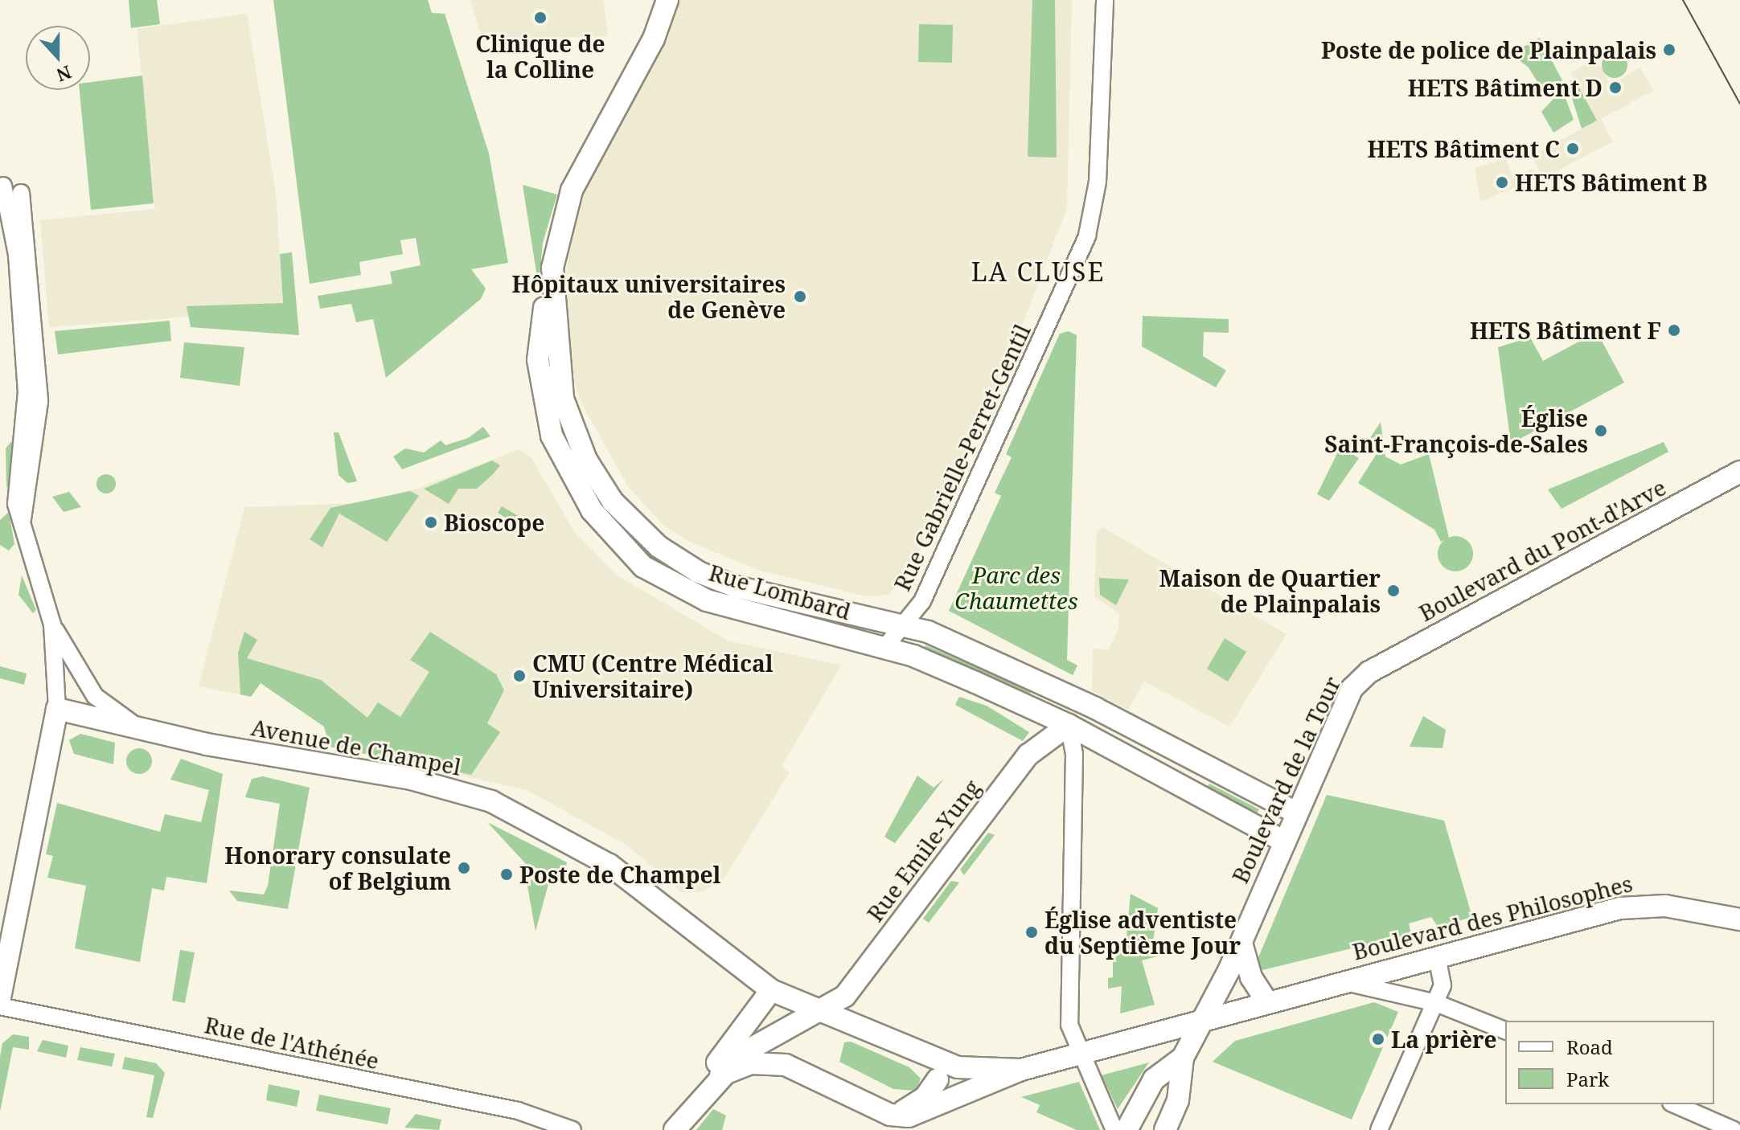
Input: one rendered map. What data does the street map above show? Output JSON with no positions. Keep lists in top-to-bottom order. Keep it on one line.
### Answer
{"streets":{"main road":["Boulevard du Pont-d'Arve","Rue Lombard","Avenue de Champel","Boulevard de la Tour","Rue Emile-Yung","Boulevard des Philosophes"],"street":["Rue Gabrielle-Perret-Gentil","Rue de l'Athénée"]},"crossings":[["Rue Gabrielle-Perret-Gentil","Rue Lombard"],["Boulevard du Pont-d'Arve","Boulevard de la Tour"],["Rue Lombard","Boulevard de la Tour"],["Rue Lombard","Rue Emile-Yung"],["Avenue de Champel","Rue Emile-Yung"],["Avenue de Champel","Boulevard des Philosophes"],["Boulevard de la Tour","Boulevard des Philosophes"]],"districts":["LA CLUSE"],"parks":["Parc des Chaumettes"],"places":["Clinique de la Colline","Poste de police de Plainpalais","HETS Bâtiment D","HETS Bâtiment C","HETS Bâtiment B","Hôpitaux universitaires de Genève","HETS Bâtiment F","Église Saint-François-de-Sales","Bioscope","Maison de Quartier de Plainpalais","CMU (Centre Médical Universitaire)","Honorary consulate of Belgium","Poste de Champel","Église adventiste du Septième Jour","La prière"],"legend":["Road","Park"],"north":"bottom"}
